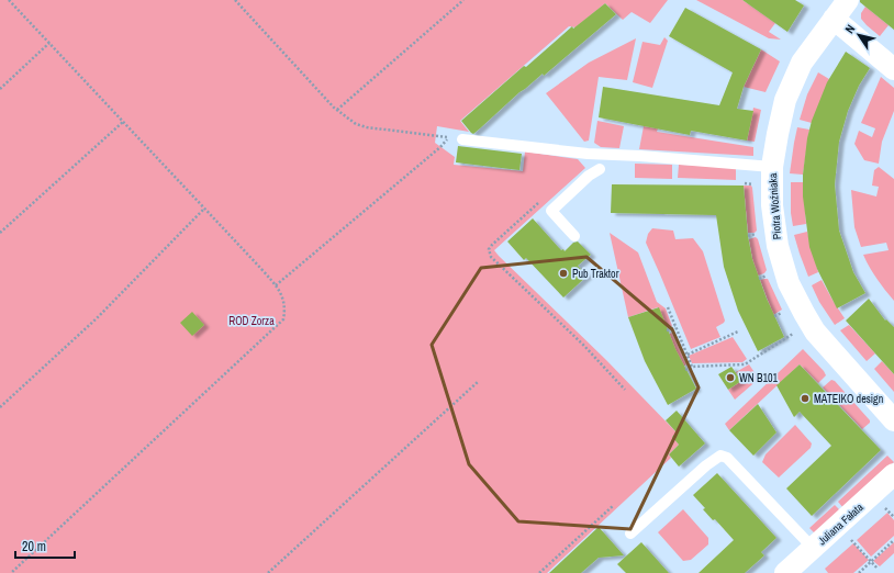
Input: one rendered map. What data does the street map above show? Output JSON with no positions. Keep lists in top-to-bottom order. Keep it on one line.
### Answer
{"streets":{"street":["Piotra Woźniaka","Juliana Fałata"]},"parks":["ROD Zorza"],"places":["Pub Traktor","WN B101","MATEIKO design"],"scale_bar":"20 m","north":"top left"}
